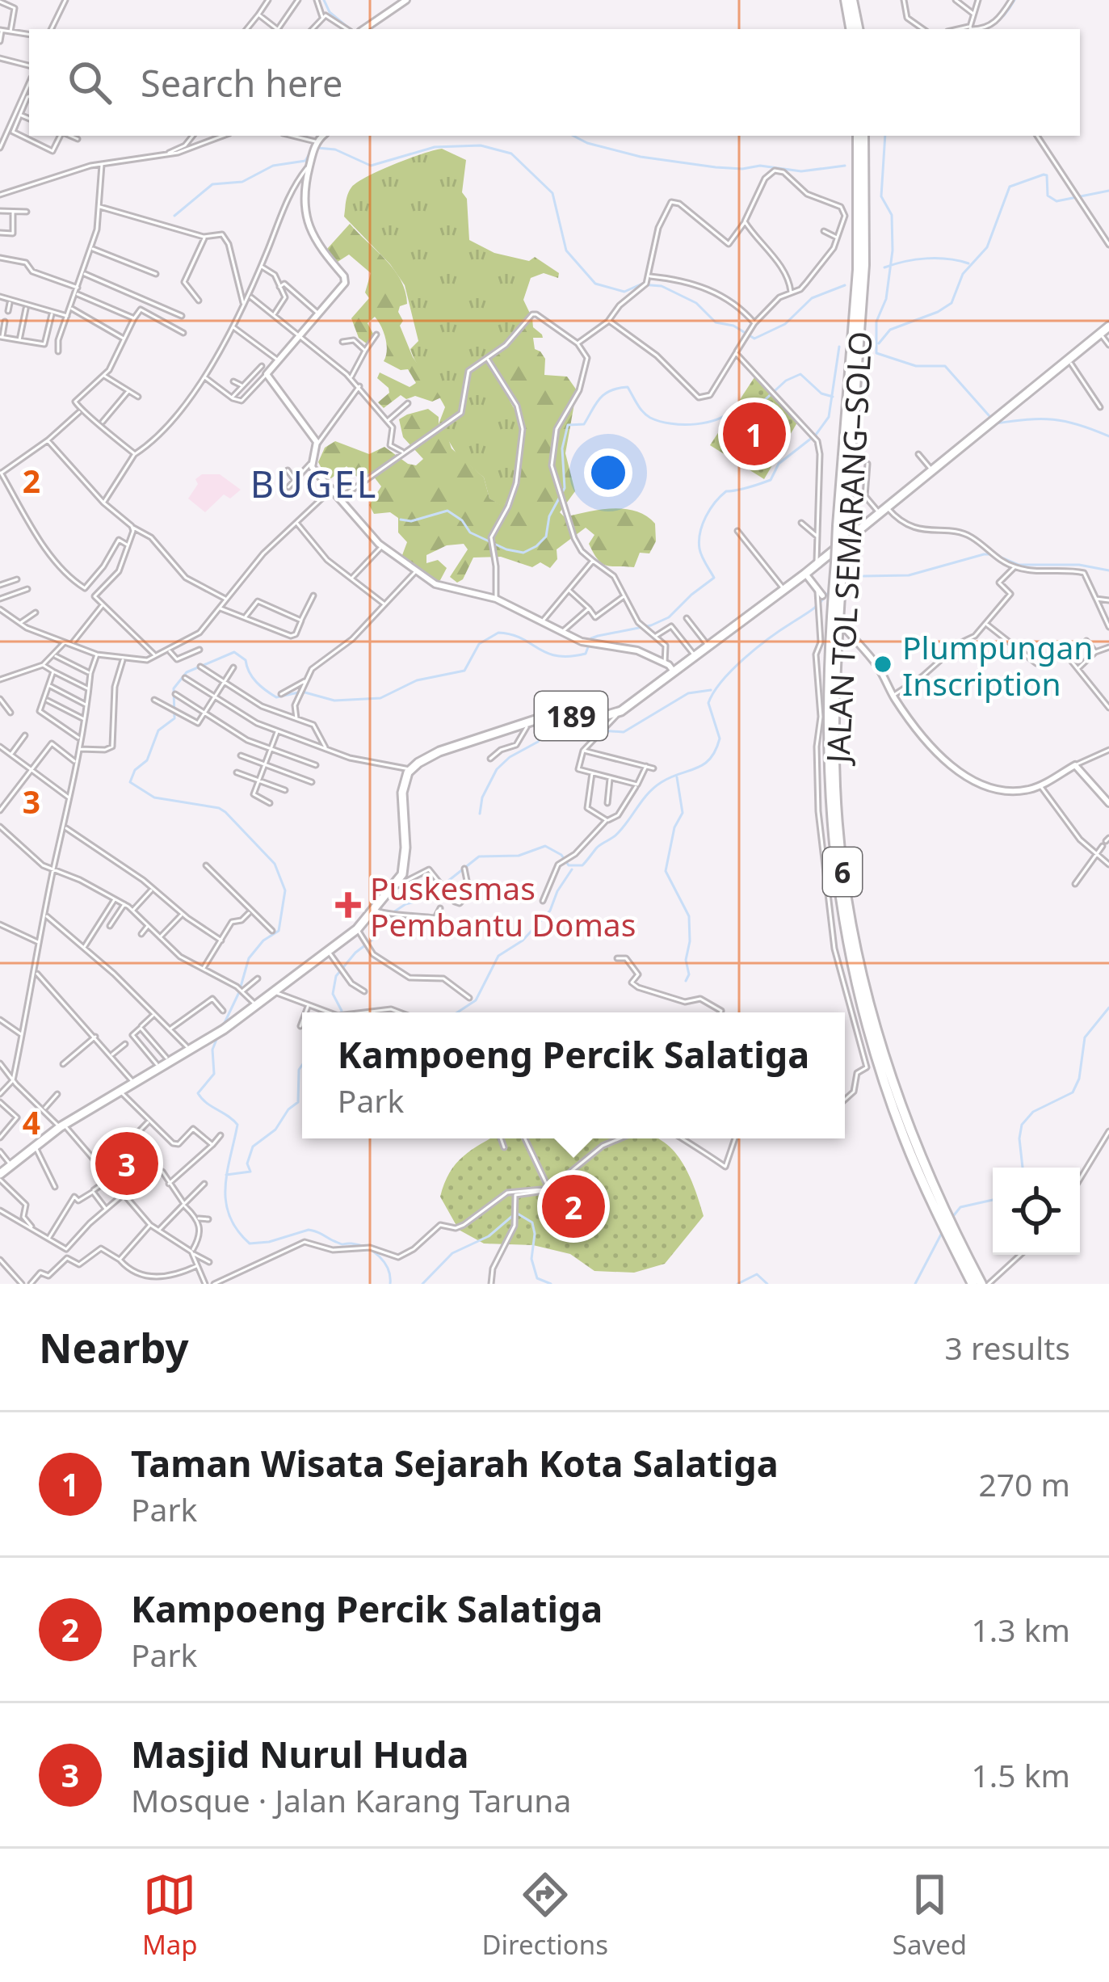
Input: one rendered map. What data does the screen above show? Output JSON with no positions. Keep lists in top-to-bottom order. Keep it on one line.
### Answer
{"streets":{"highway":["JALAN TOL SEMARANG–SOLO","6"],"main road":["189"]},"districts":["BUGEL"],"places":{"other":["Plumpungan Inscription"],"health":["Puskesmas Pembantu Domas"]},"page":{"search":"Search here","pins":["1","3","2"],"popup":["Kampoeng Percik Salatiga","Park"],"heading":["Nearby","3 results"],"list":[{"mark":"1","name":"Taman Wisata Sejarah Kota Salatiga","note":"Park","value":"270 m"},{"mark":"2","name":"Kampoeng Percik Salatiga","note":"Park","value":"1.3 km"},{"mark":"3","name":"Masjid Nurul Huda","note":"Mosque · Jalan Karang Taruna","value":"1.5 km"}],"nav":["Map","Directions","Saved"]},"grid":{"rows":["2","3","4"]}}
